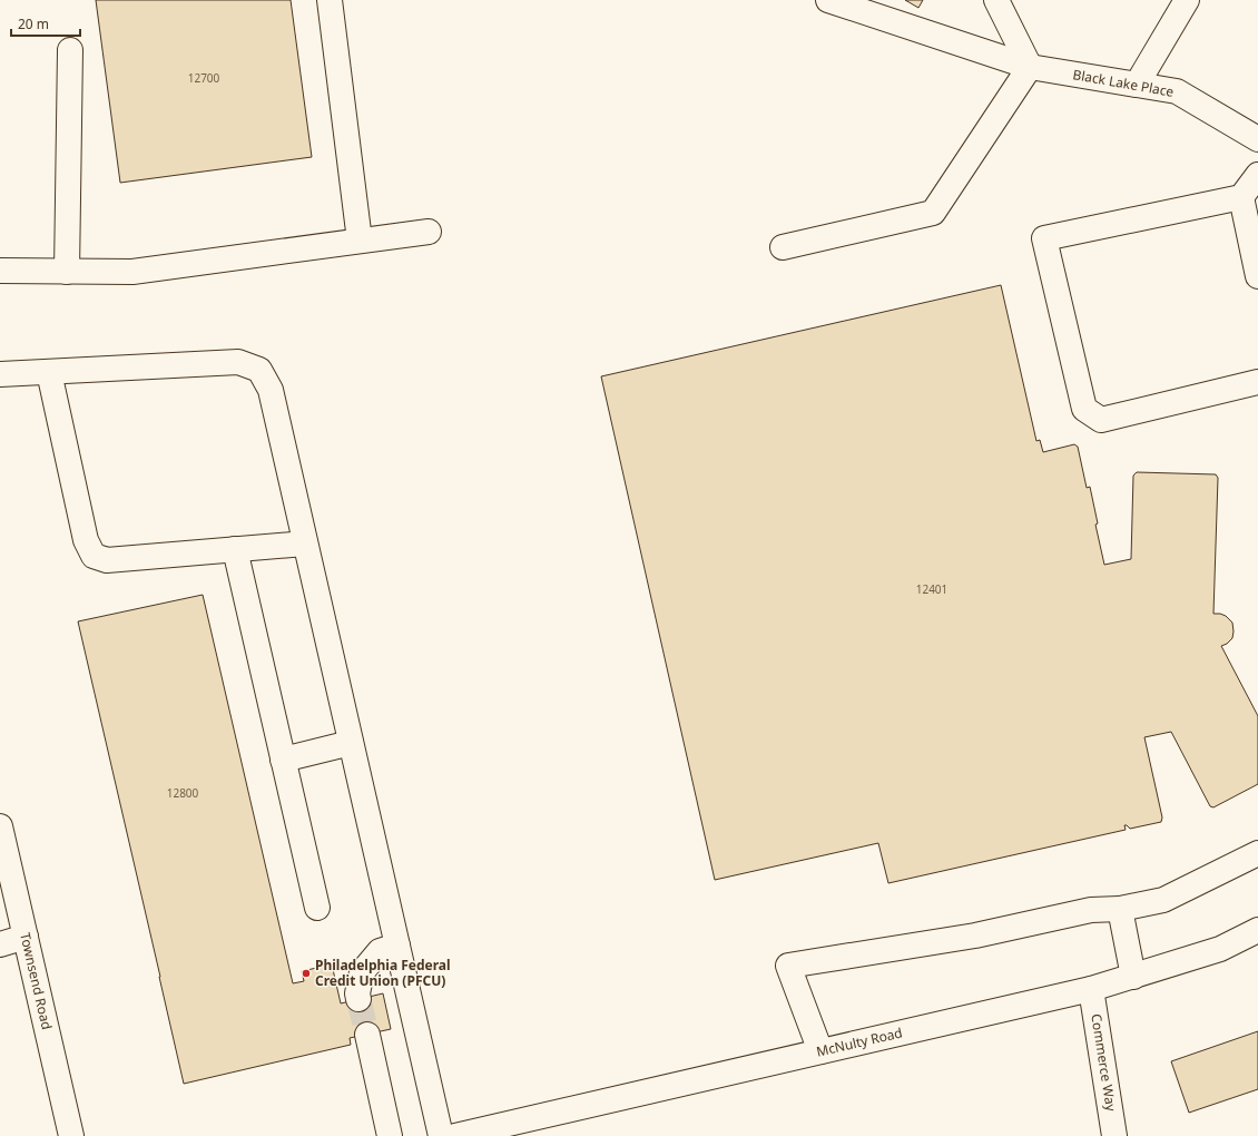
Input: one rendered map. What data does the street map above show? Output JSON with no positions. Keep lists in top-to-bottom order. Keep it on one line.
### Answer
{"streets":{"street":["Black Lake Place","Townsend Road","McNulty Road","Commerce Way"]},"crossings":[["McNulty Road","Commerce Way"]],"places":["Philadelphia Federal Credit Union (PFCU)"],"house_numbers":["12700","12401","12800"],"scale_bar":"20 m"}
